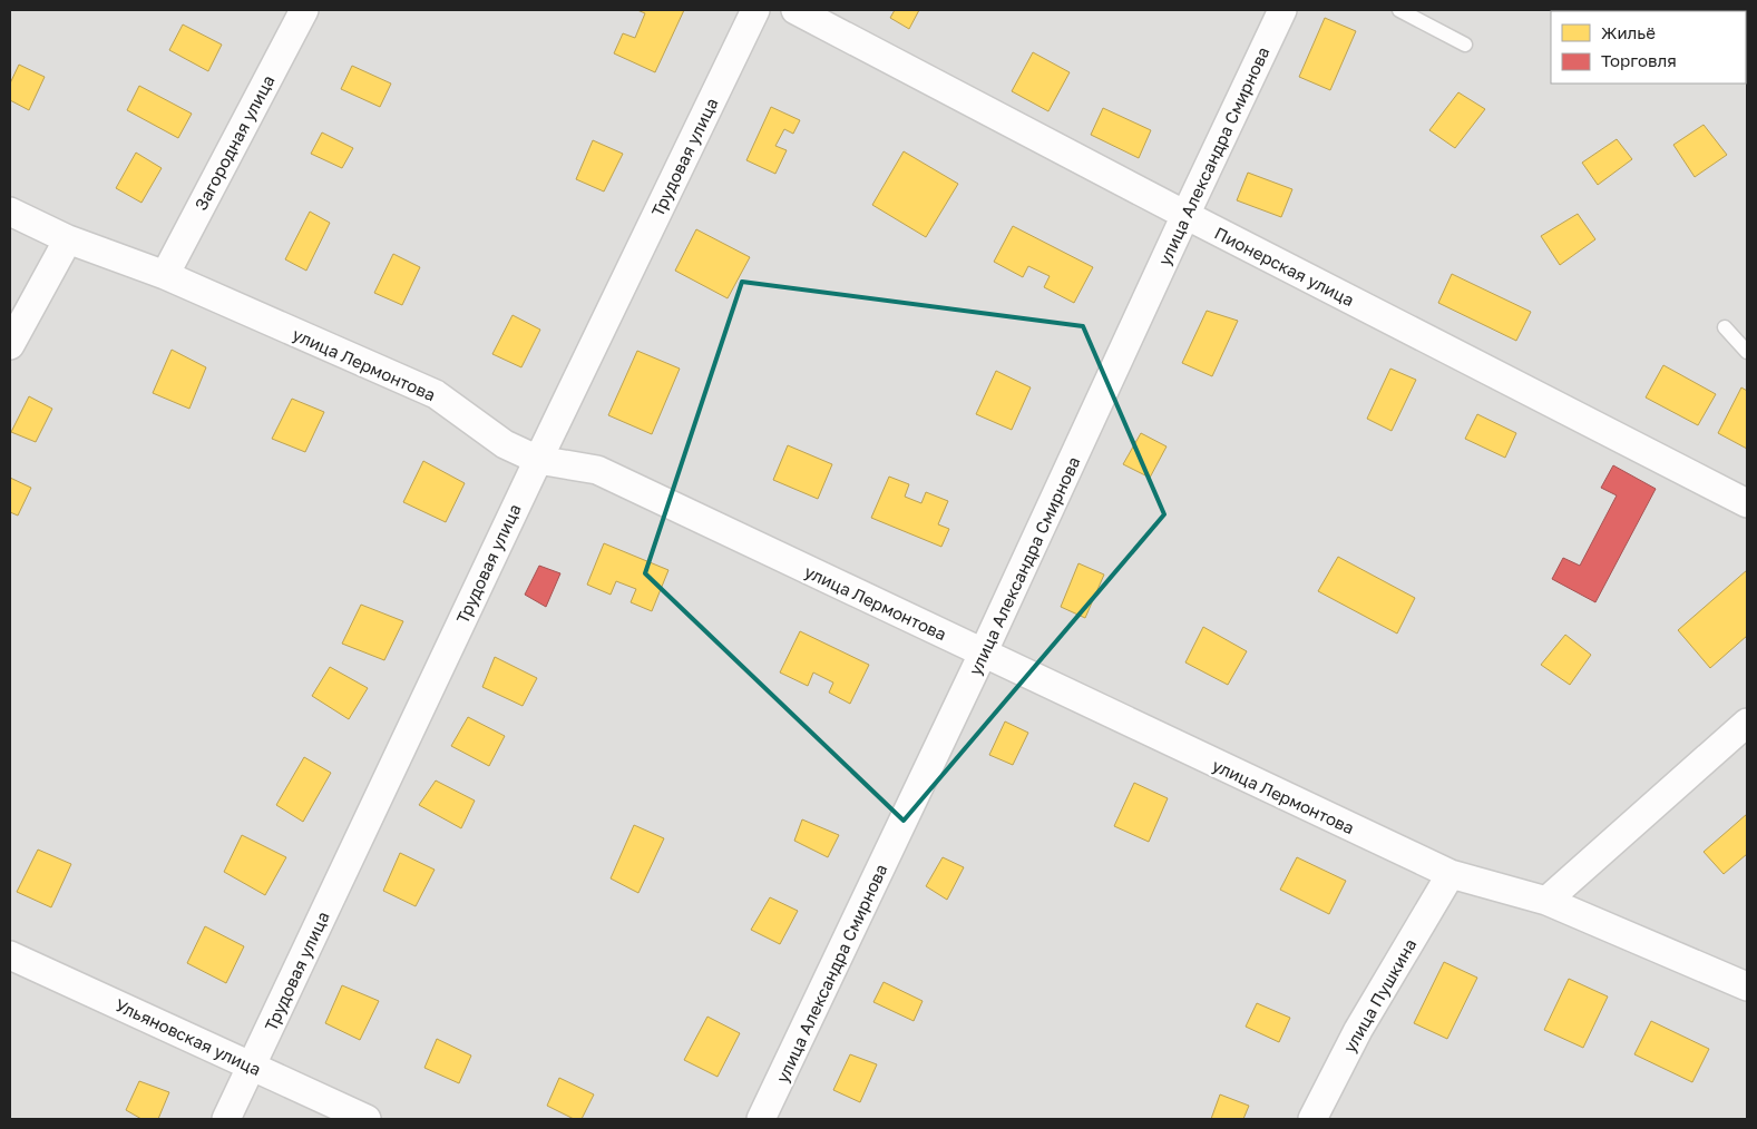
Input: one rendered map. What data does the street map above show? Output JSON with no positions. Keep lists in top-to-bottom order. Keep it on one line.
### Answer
{"streets":{"street":["Загородная улица","улица Александра Смирнова","Трудовая улица","Пионерская улица","улица Лермонтова","улица Пушкина","Ульяновская улица"]},"crossings":[["Загородная улица","улица Лермонтова"],["улица Александра Смирнова","Пионерская улица"],["улица Александра Смирнова","улица Лермонтова"],["Трудовая улица","улица Лермонтова"],["Трудовая улица","Ульяновская улица"],["улица Лермонтова","улица Пушкина"]],"legend":["Жильё","Торговля"]}
